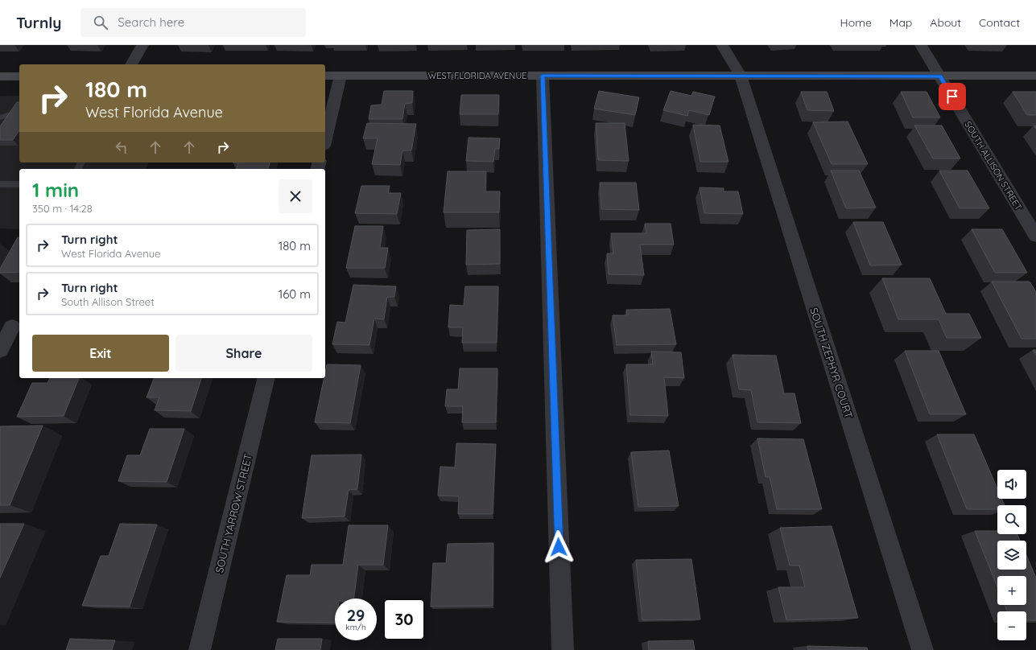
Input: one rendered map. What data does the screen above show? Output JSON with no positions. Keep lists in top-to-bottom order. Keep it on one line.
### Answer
{"streets":{"street":["WEST FLORIDA AVENUE","SOUTH ALLISON STREET","SOUTH ZEPHYR COURT","SOUTH YARROW STREET"]},"crossings":[["WEST FLORIDA AVENUE","SOUTH ALLISON STREET"],["WEST FLORIDA AVENUE","SOUTH ZEPHYR COURT"]],"page":{"header":"Turnly","search":"Search here","nav":["Home","Map","About","Contact"],"turn":["180 m","West Florida Avenue"],"heading":["1 min","350 m · 14:28"],"list":[{"name":"Turn right","note":"West Florida Avenue","value":"180 m"},{"name":"Turn right","note":"South Allison Street","value":"160 m"}],"buttons":["Exit","Share"],"map_buttons":["+","−"],"speed":"29 km/h","limit":"30"}}
